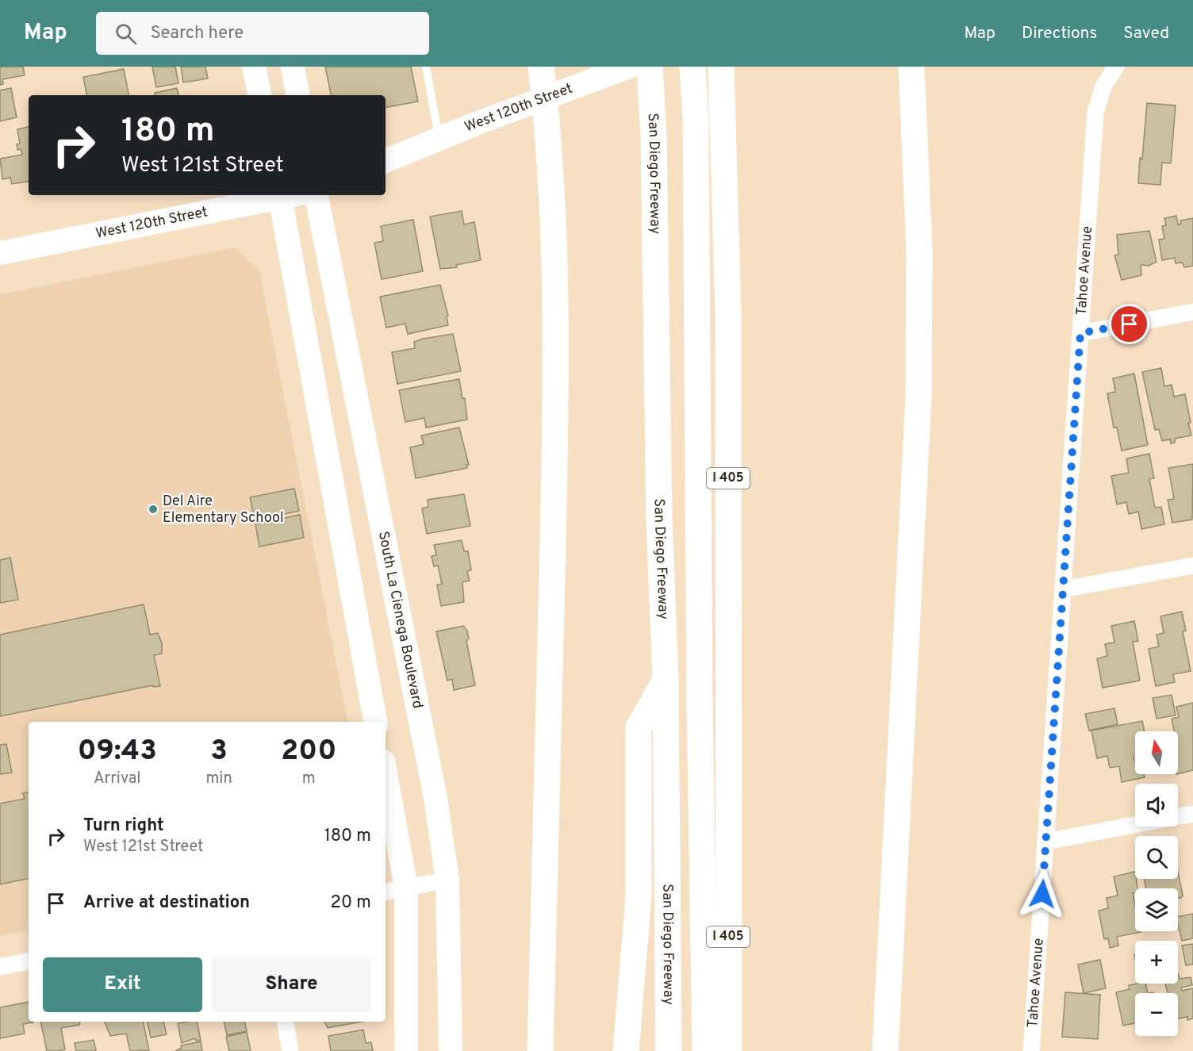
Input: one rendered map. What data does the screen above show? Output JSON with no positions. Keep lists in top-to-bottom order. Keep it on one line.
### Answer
{"streets":{"highway":["San Diego Freeway","I 405"],"main road":["West 120th Street","South La Cienega Boulevard"],"street":["Tahoe Avenue"]},"places":["Del Aire Elementary School"],"north":"top","page":{"header":"Map","search":"Search here","nav":["Map","Directions","Saved"],"turn":["180 m","West 121st Street"],"eta":["09:43","Arrival","3","min","200","m"],"map_buttons":["+","−"],"list":[{"name":"Turn right","note":"West 121st Street","value":"180 m"},{"name":"Arrive at destination","value":"20 m"}],"buttons":["Exit","Share"]}}
